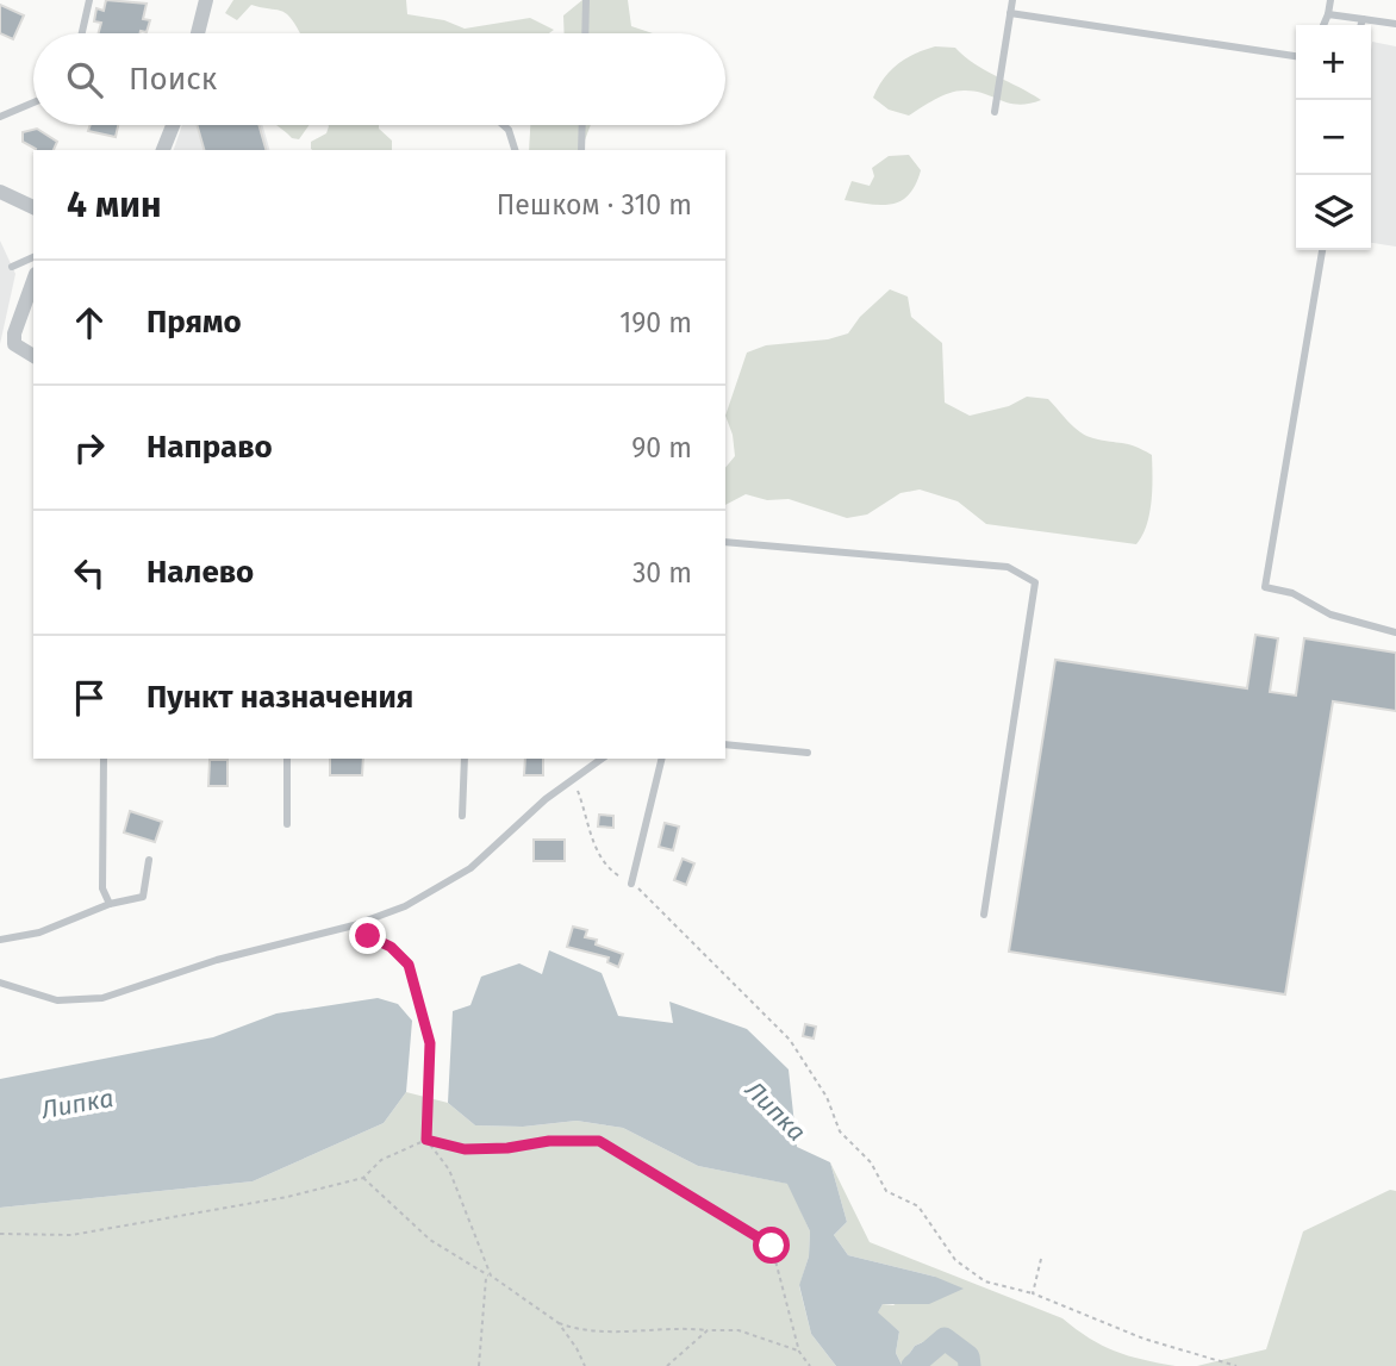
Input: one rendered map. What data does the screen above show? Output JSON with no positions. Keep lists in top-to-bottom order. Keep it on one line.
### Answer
{"water":["Липка"],"page":{"map_buttons":["+","−"],"search":"Поиск","heading":["4 мин","Пешком · 310 m"],"list":[["Прямо","190 m"],["Направо","90 m"],["Налево","30 m"],"Пункт назначения"]}}
